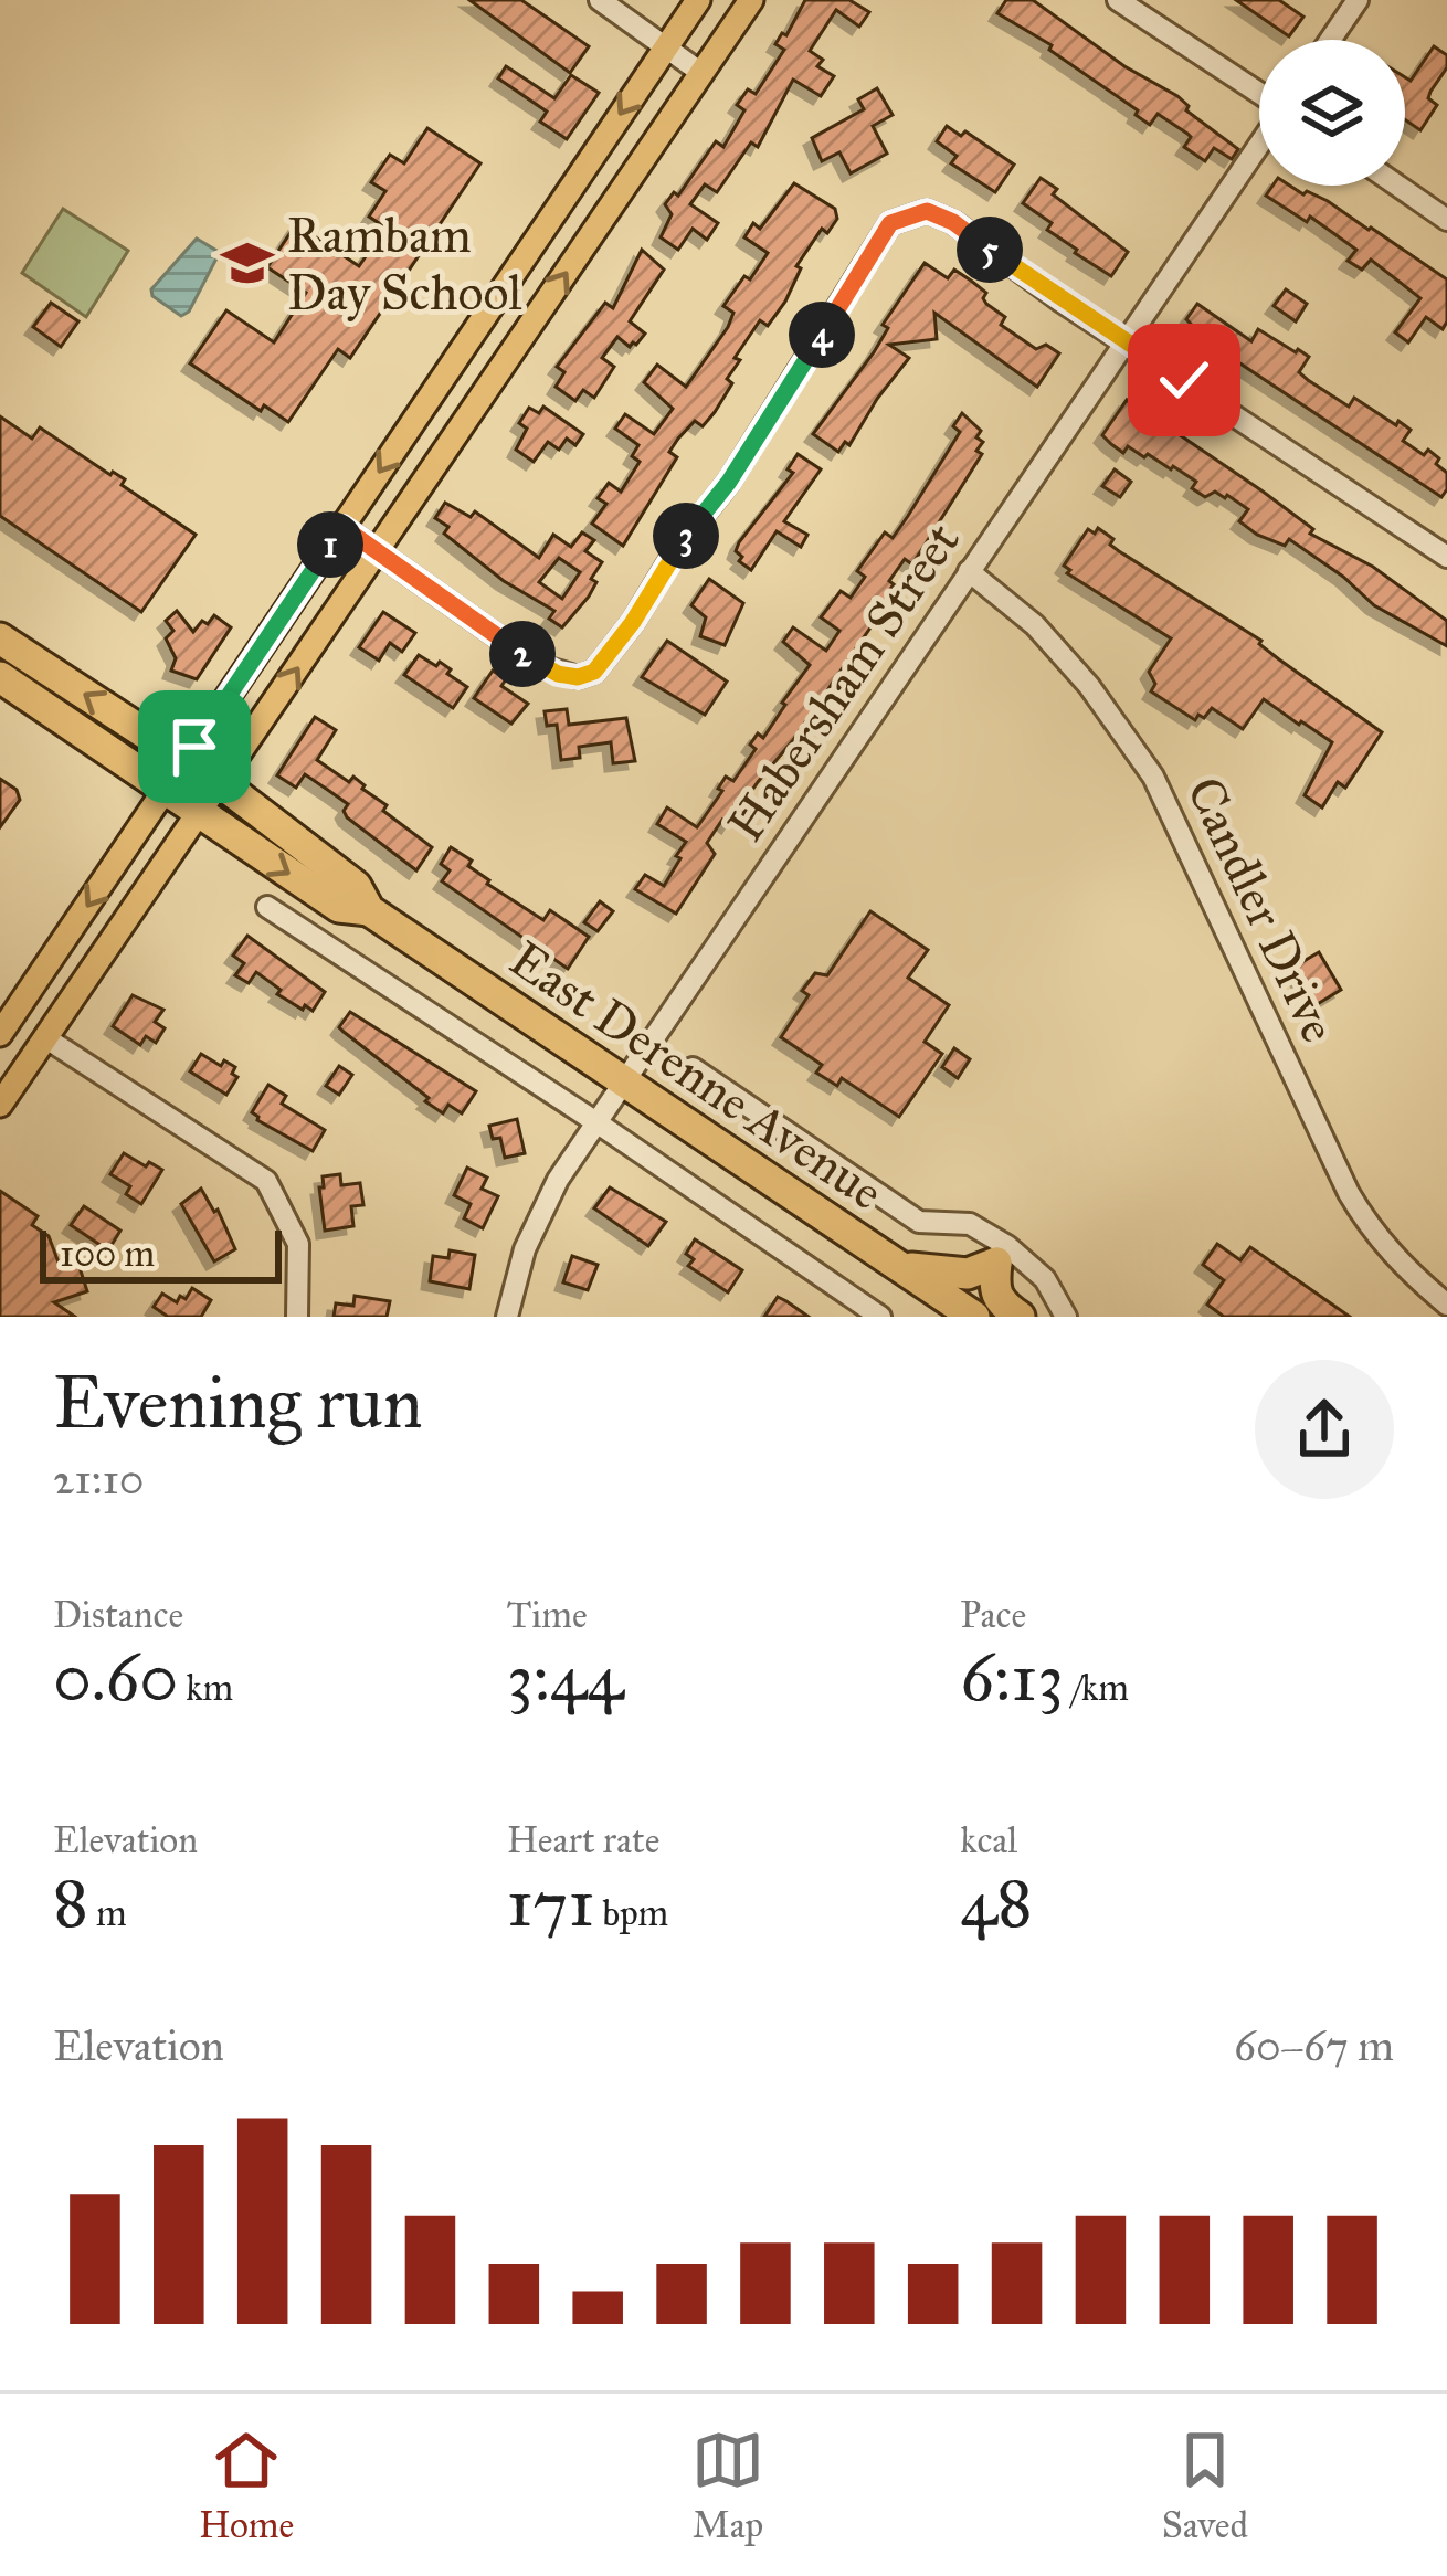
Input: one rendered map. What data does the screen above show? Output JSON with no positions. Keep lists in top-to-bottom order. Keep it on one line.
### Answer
{"streets":{"highway":["East Derenne Avenue"],"street":["Habersham Street","Candler Drive"]},"crossings":[["Habersham Street","Candler Drive"],["Habersham Street","East Derenne Avenue"]],"places":{"school or university":["Rambam Day School"]},"scale_bar":"100 m","page":{"pins":["5","4","3","1","2"],"scale":"100 m","heading":["Evening run","21:10"],"stats":[["Distance","0.60 km"],["Time","3:44"],["Pace","6:13 /km"],["Elevation","8 m"],["Heart rate","171 bpm"],["kcal","48"]],"chart":["Elevation","60–67 m"],"tabs":["Home","Map","Saved"]}}
